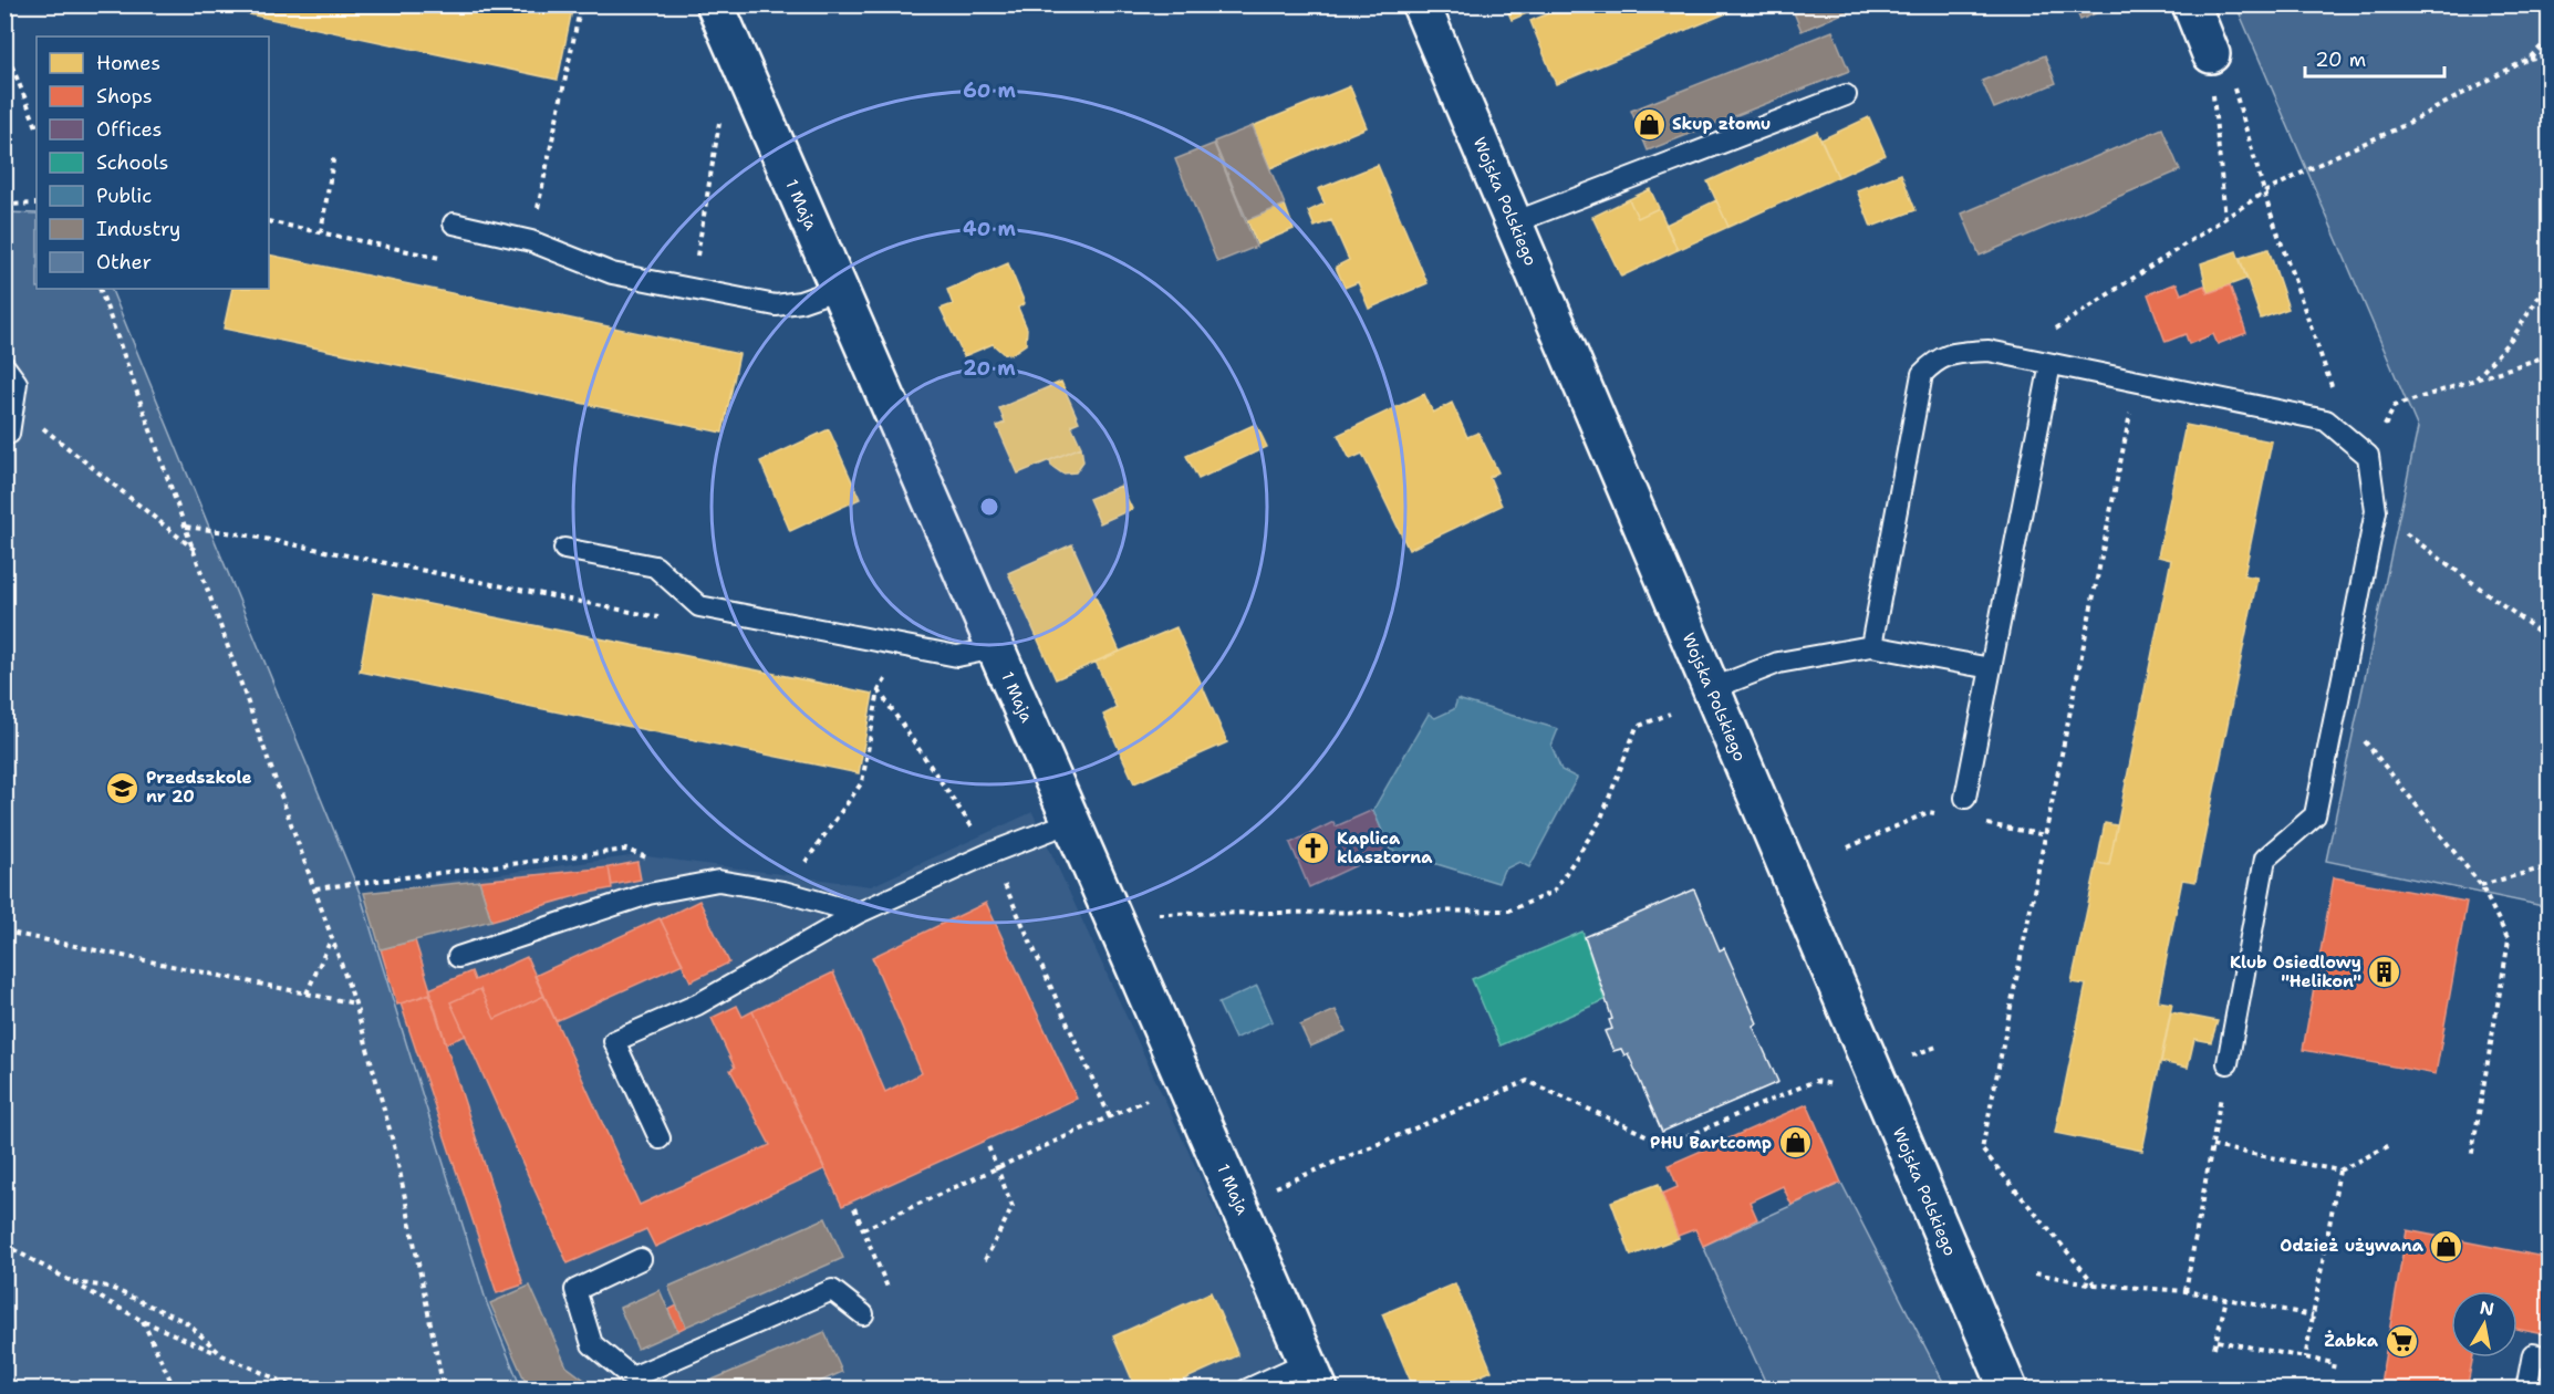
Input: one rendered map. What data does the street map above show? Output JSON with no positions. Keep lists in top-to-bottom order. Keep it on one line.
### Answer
{"streets":{"street":["Wojska Polskiego","1 Maja"]},"places":{"shop":["Skup złomu","PHU Bartcomp","Odzież używana"],"school or university":["Przedszkole nr 20"],"church":["Kaplica klasztorna"],"building":["Klub Osiedlowy \"Helikon\""],"supermarket":["Żabka"]},"legend":["Homes","Shops","Offices","Schools","Public","Industry","Other"],"scale_bar":"20 m","north":"top","rings":["60 m","40 m","20 m"]}
